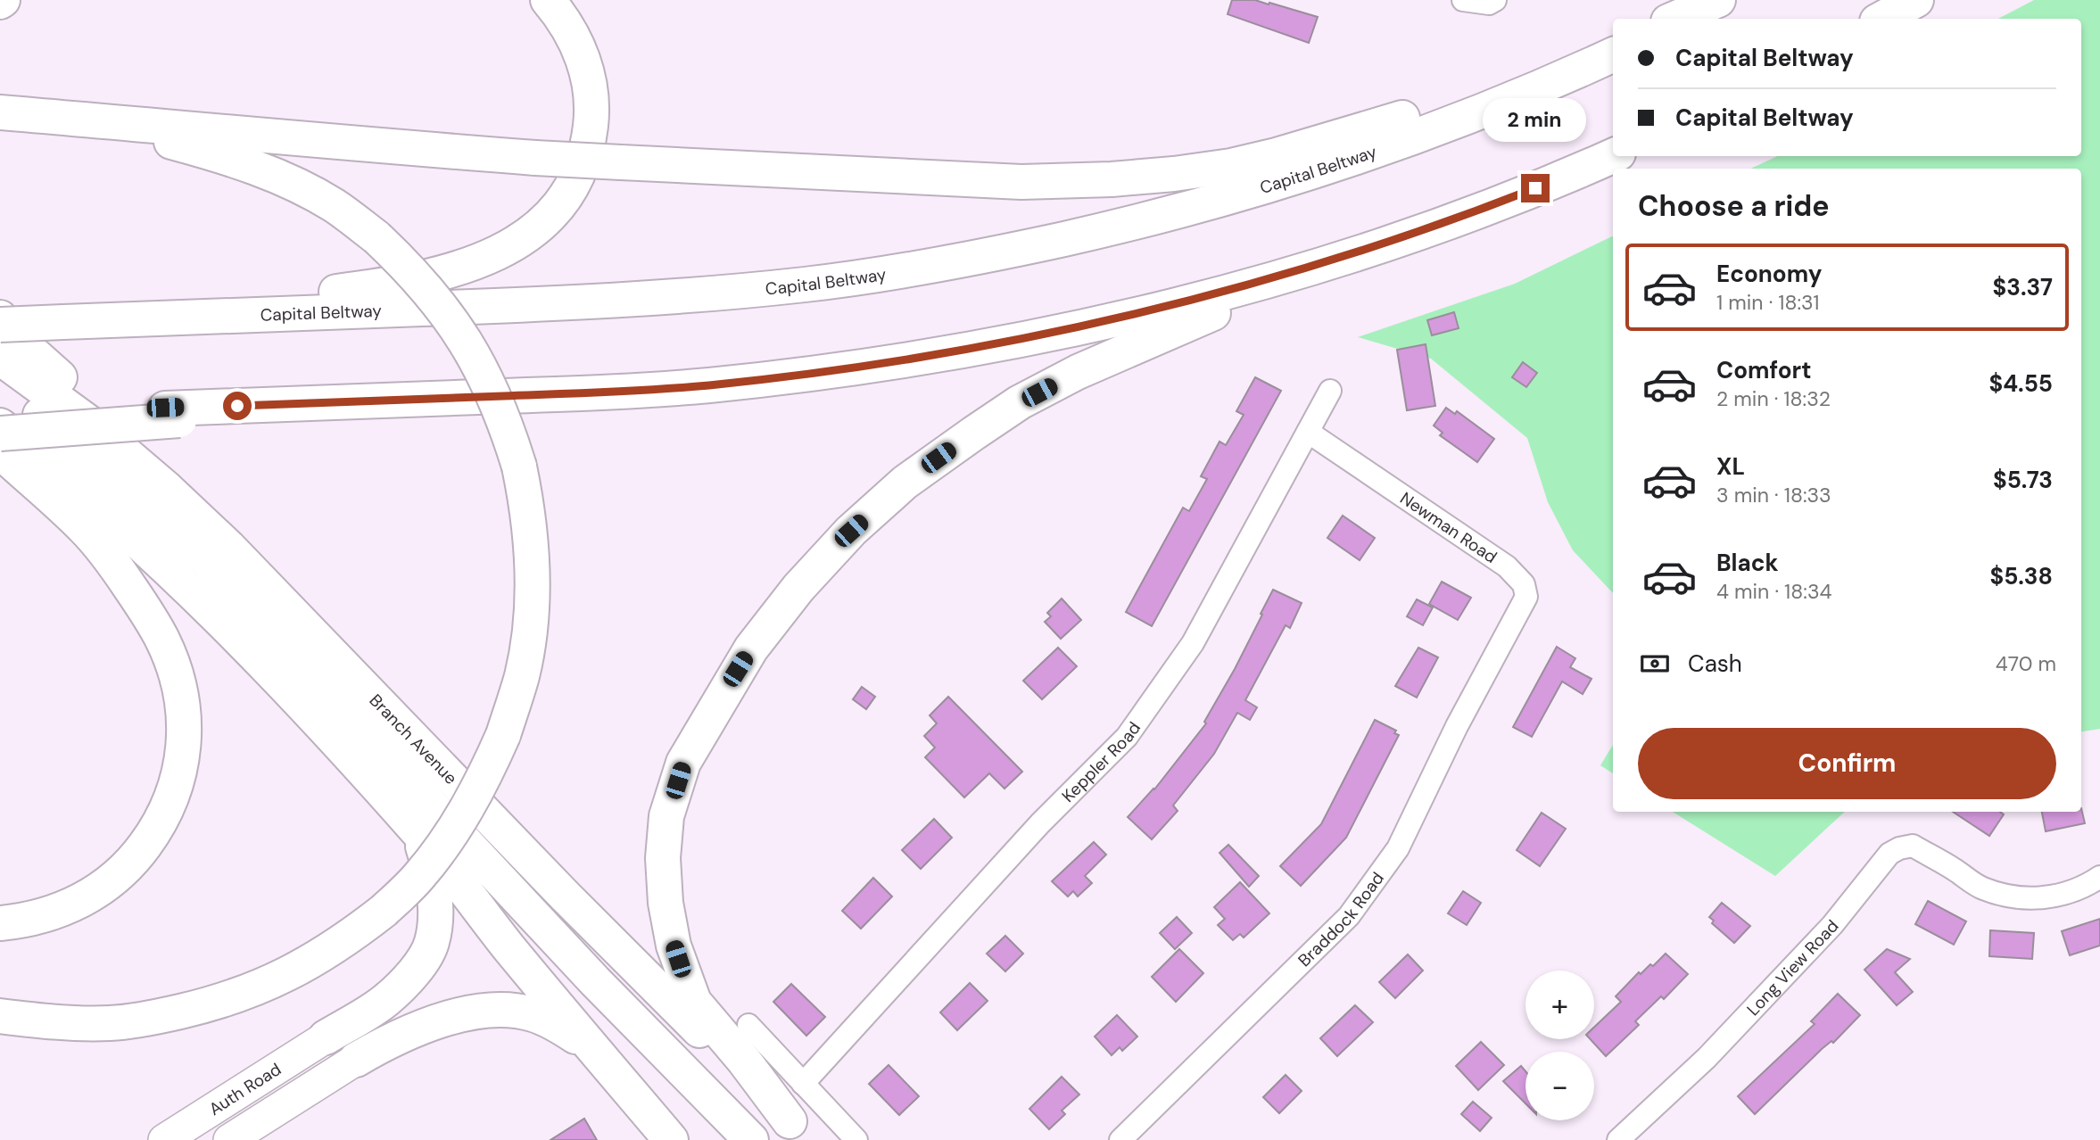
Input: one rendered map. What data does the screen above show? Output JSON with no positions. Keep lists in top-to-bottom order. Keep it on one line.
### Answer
{"streets":{"highway":["Capital Beltway","Branch Avenue"],"main road":["Auth Road"],"street":["Newman Road","Keppler Road","Braddock Road","Long View Road"]},"crossings":[["Newman Road","Keppler Road"],["Newman Road","Braddock Road"]],"page":{"banner":["Capital Beltway","Capital Beltway"],"bubble":"2 min","heading":"Choose a ride","list":[{"name":"Economy","note":"1 min · 18:31","value":"$3.37"},{"name":"Comfort","note":"2 min · 18:32","value":"$4.55"},{"name":"XL","note":"3 min · 18:33","value":"$5.73"},{"name":"Black","note":"4 min · 18:34","value":"$5.38"}],"pay":["Cash","470 m"],"buttons":"Confirm","map_buttons":["+","−"]}}
